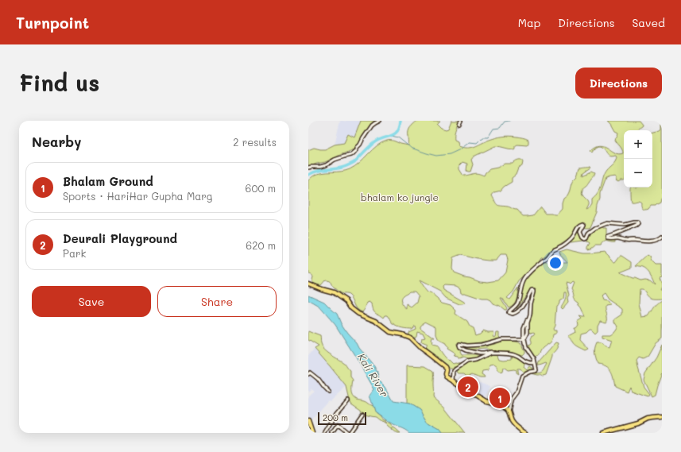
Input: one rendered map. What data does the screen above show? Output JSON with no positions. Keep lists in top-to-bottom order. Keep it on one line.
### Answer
{"water":["Kali River"],"parks":["bhalam ko jungle"],"scale_bar":"200 m","page":{"header":"Turnpoint","nav":["Map","Directions","Saved"],"buttons":["Directions",["Save","Share"]],"title":"Find us","heading":["Nearby","2 results"],"map_buttons":["+","−"],"list":[{"mark":"1","name":"Bhalam Ground","note":"Sports · HariHar Gupha Marg","value":"600 m"},{"mark":"2","name":"Deurali Playground","note":"Park","value":"620 m"}],"pins":["2","1"],"scale":"200 m"}}
